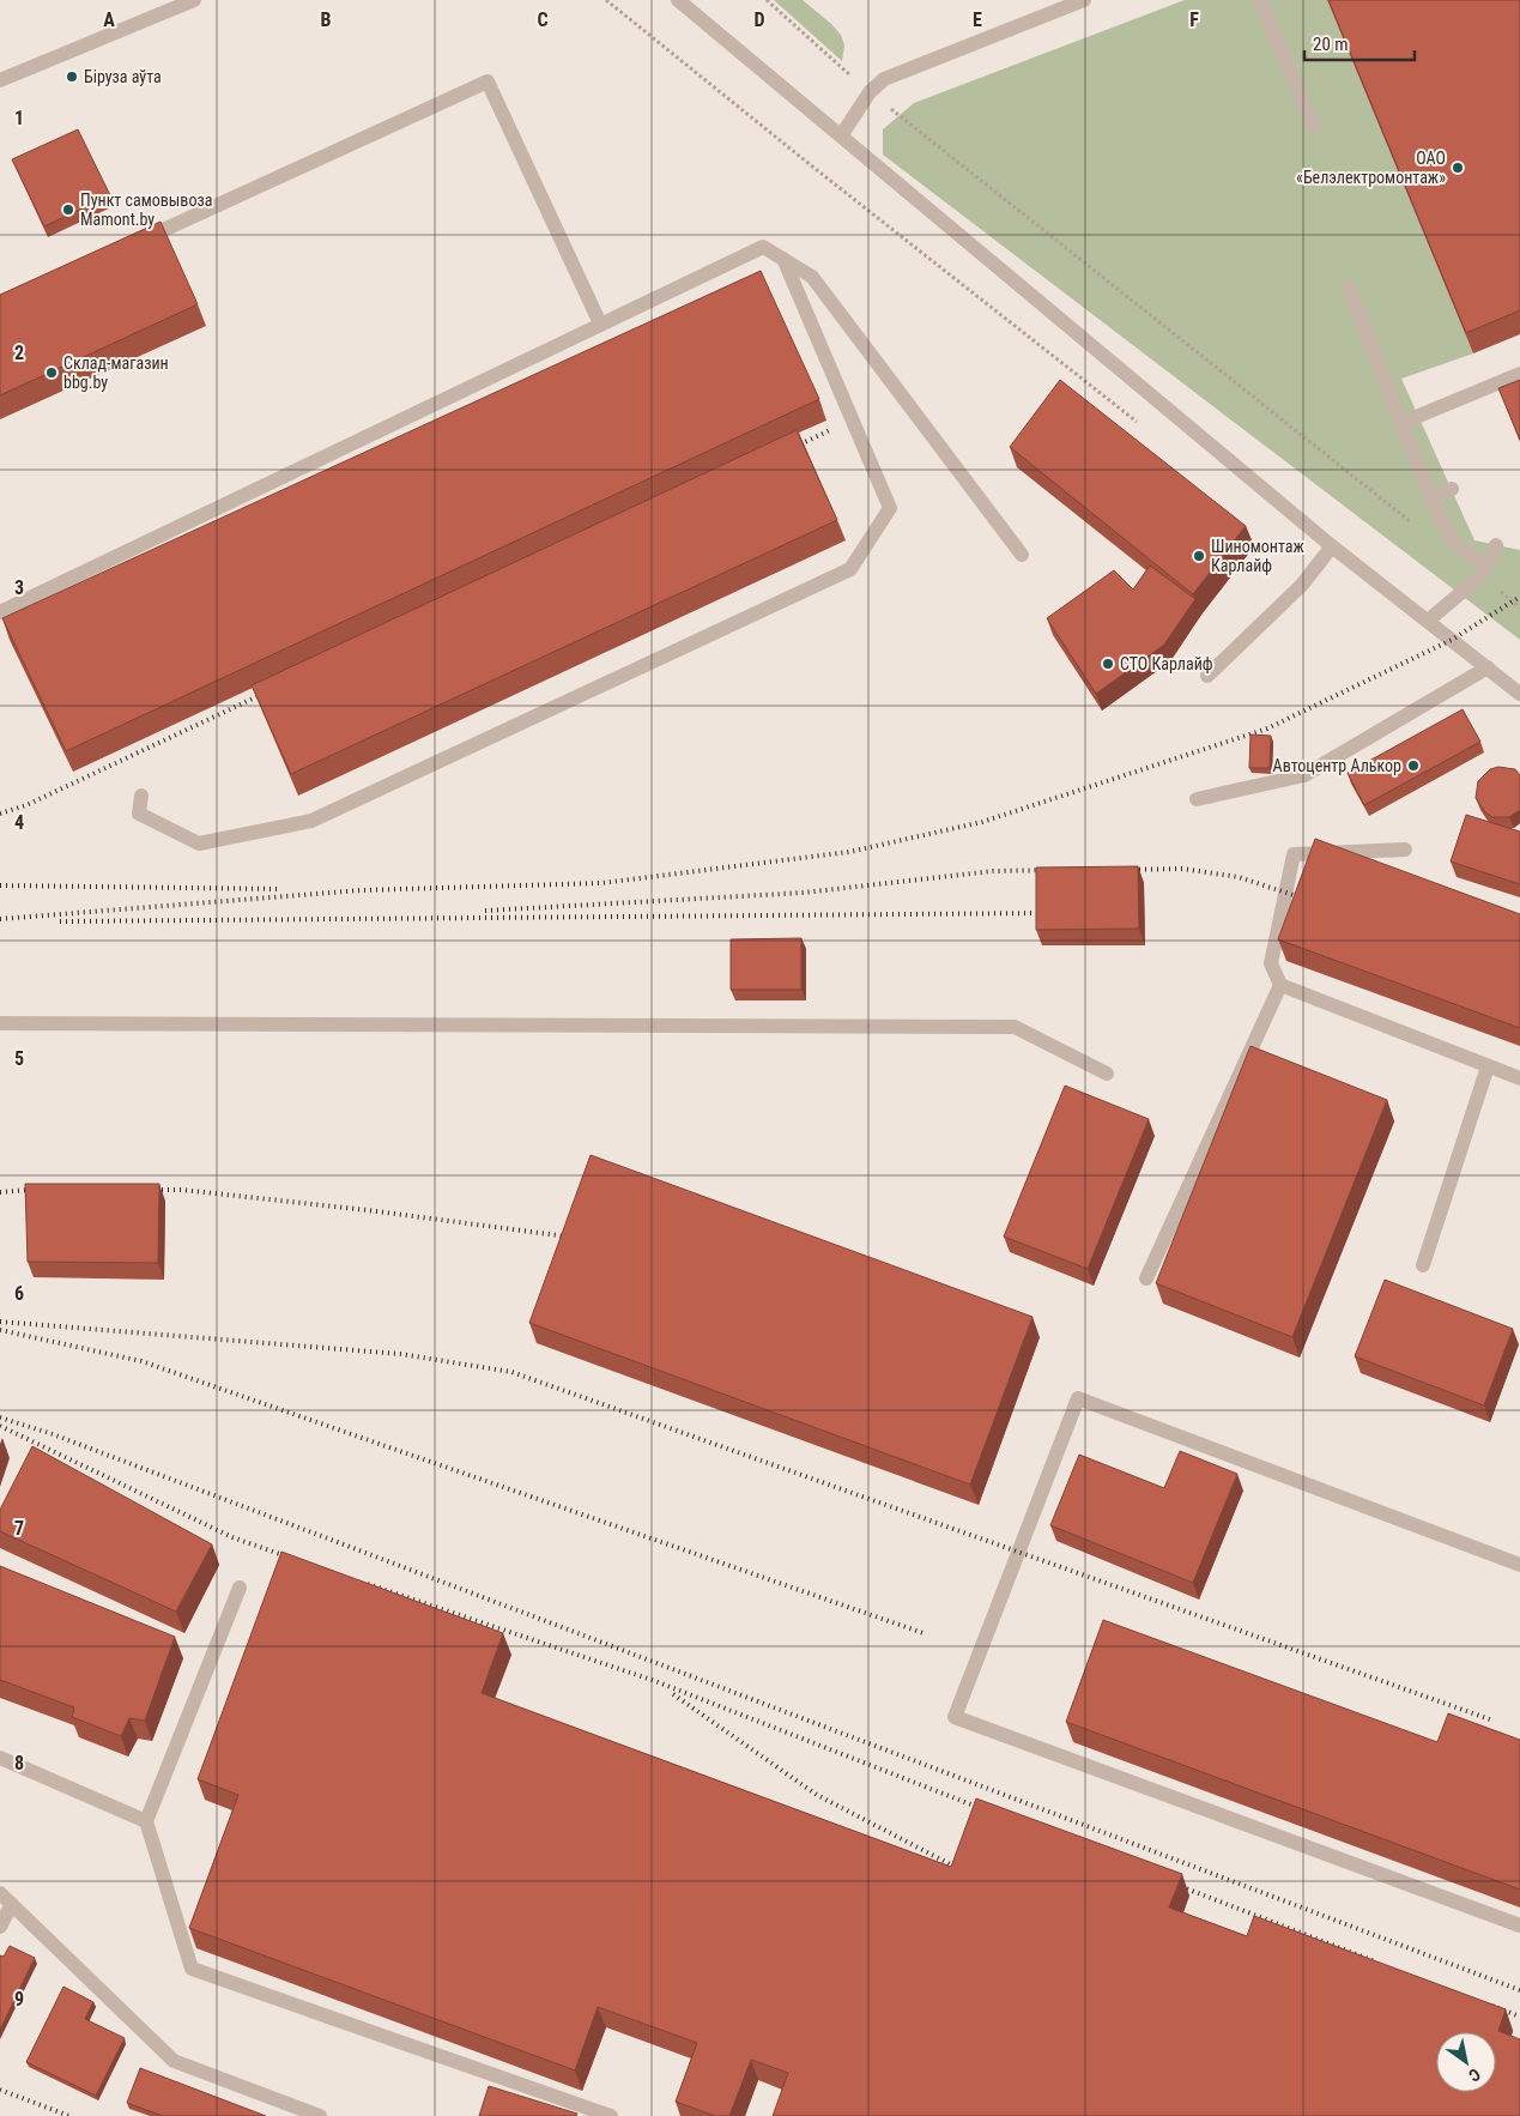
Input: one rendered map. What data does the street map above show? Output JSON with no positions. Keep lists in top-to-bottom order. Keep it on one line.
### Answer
{"places":["Біруза аўта","ОАО «Белэлектромонтаж»","Пункт самовывоза Mamont.by","Склад-магазин bbg.by","Шиномонтаж Карлайф","СТО Карлайф","Автоцентр Алькор"],"scale_bar":"20 m","north":"bottom right","grid":{"columns":["A","B","C","D","E","F"],"rows":["1","2","3","4","5","6","7","8","9"]}}
